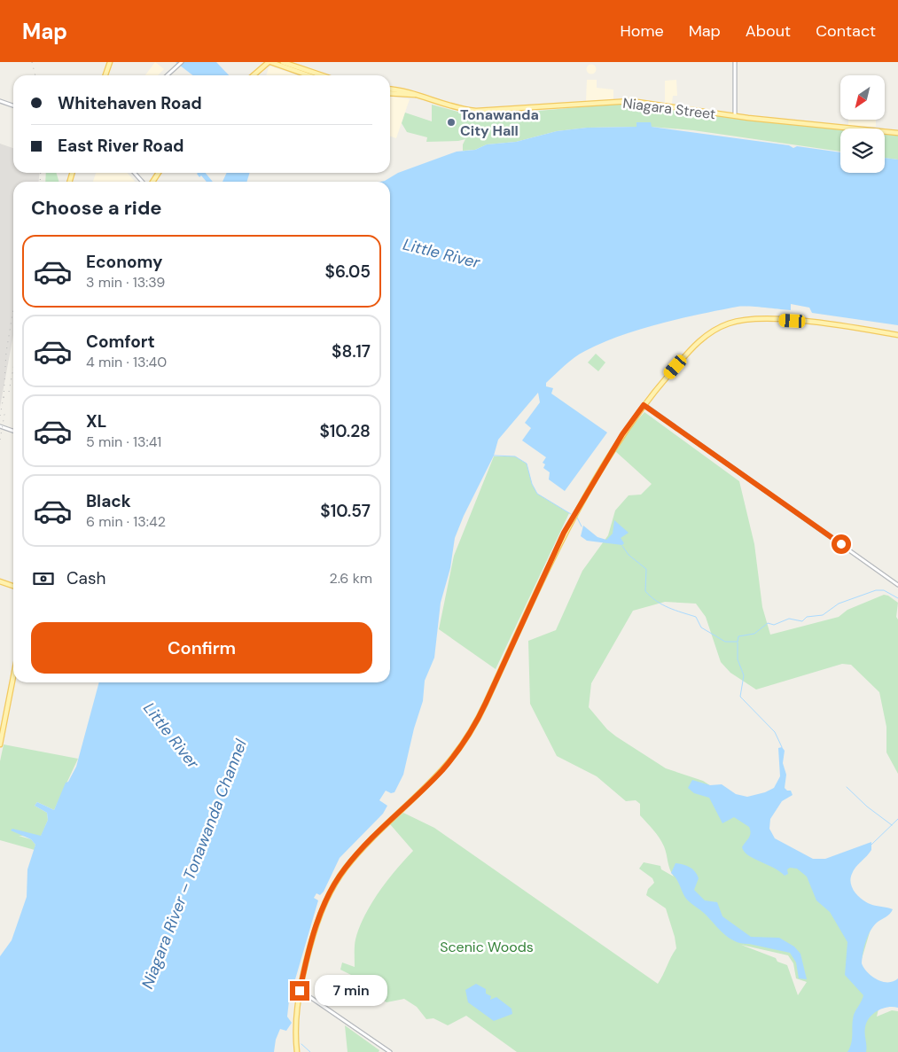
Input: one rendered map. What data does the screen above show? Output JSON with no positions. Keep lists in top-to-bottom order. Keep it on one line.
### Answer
{"streets":{"main road":["Niagara Street"]},"water":["Little River","Niagara River – Tonawanda Channel"],"parks":["Scenic Woods"],"places":["Tonawanda City Hall"],"north":"bottom left","page":{"header":"Map","nav":["Home","Map","About","Contact"],"banner":["Whitehaven Road","East River Road"],"heading":"Choose a ride","list":[{"name":"Economy","note":"3 min · 13:39","value":"$6.05"},{"name":"Comfort","note":"4 min · 13:40","value":"$8.17"},{"name":"XL","note":"5 min · 13:41","value":"$10.28"},{"name":"Black","note":"6 min · 13:42","value":"$10.57"}],"pay":["Cash","2.6 km"],"buttons":"Confirm","bubble":"7 min"}}
